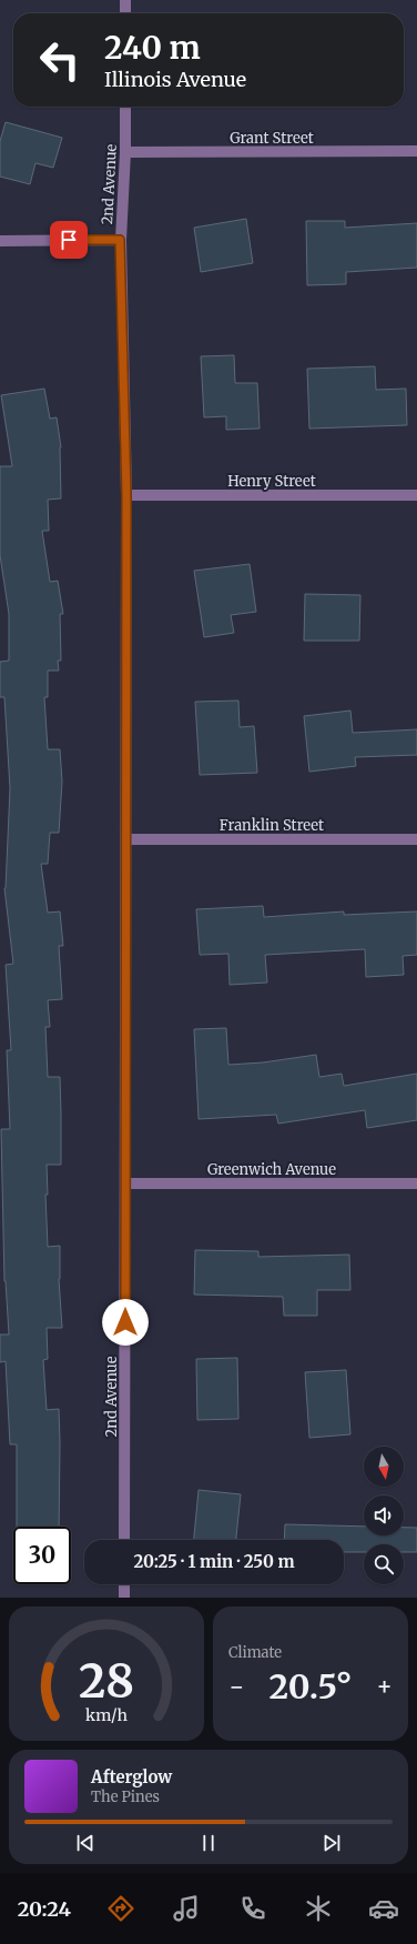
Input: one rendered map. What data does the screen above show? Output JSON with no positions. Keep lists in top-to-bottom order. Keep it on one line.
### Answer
{"streets":{"street":["Grant Street","2nd Avenue","Henry Street","Franklin Street","Greenwich Avenue"]},"crossings":[["Grant Street","2nd Avenue"],["2nd Avenue","Henry Street"],["2nd Avenue","Franklin Street"],["2nd Avenue","Greenwich Avenue"]],"north":"bottom","page":{"turn":["240 m","Illinois Avenue"],"limit":"30","trip":"20:25 · 1 min · 250 m","tile":"Climate","heat":["−","20.5°","+"],"song":["Afterglow","The Pines"],"tabs":"20:24","gauge":["28","km/h"]}}
